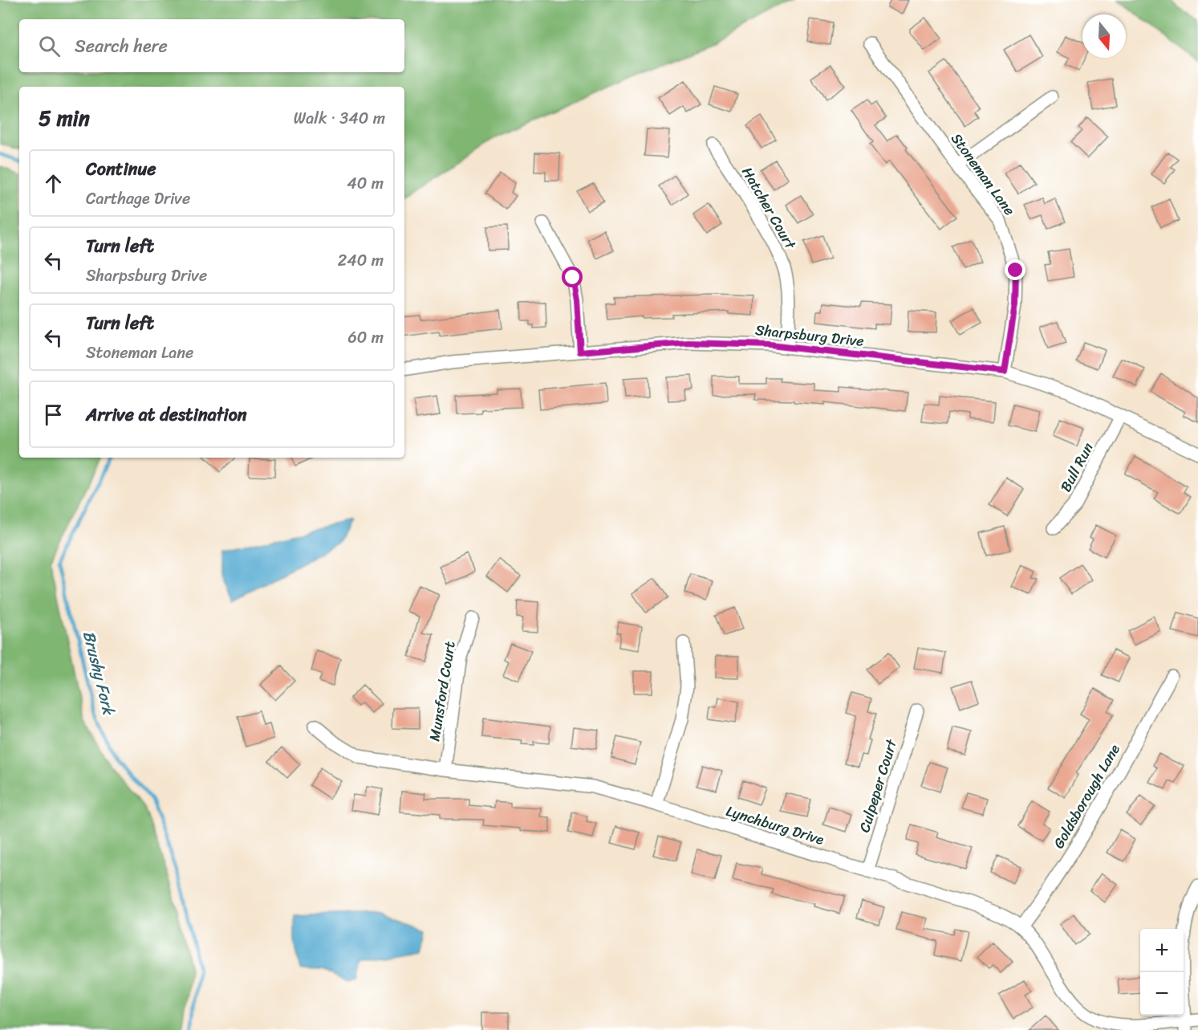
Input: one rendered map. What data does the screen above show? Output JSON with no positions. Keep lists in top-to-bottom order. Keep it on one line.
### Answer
{"streets":{"street":["Stoneman Lane","Hatcher Court","Sharpsburg Drive","Bull Run","Munsford Court","Culpeper Court","Goldsborough Lane","Lynchburg Drive"]},"crossings":[["Stoneman Lane","Sharpsburg Drive"],["Hatcher Court","Sharpsburg Drive"],["Sharpsburg Drive","Bull Run"],["Munsford Court","Lynchburg Drive"],["Culpeper Court","Lynchburg Drive"],["Goldsborough Lane","Lynchburg Drive"]],"water":["Brushy Fork"],"north":"bottom","page":{"search":"Search here","heading":["5 min","Walk · 340 m"],"list":[["Continue","Carthage Drive","40 m"],["Turn left","Sharpsburg Drive","240 m"],["Turn left","Stoneman Lane","60 m"],"Arrive at destination"],"map_buttons":["+","−"]}}
